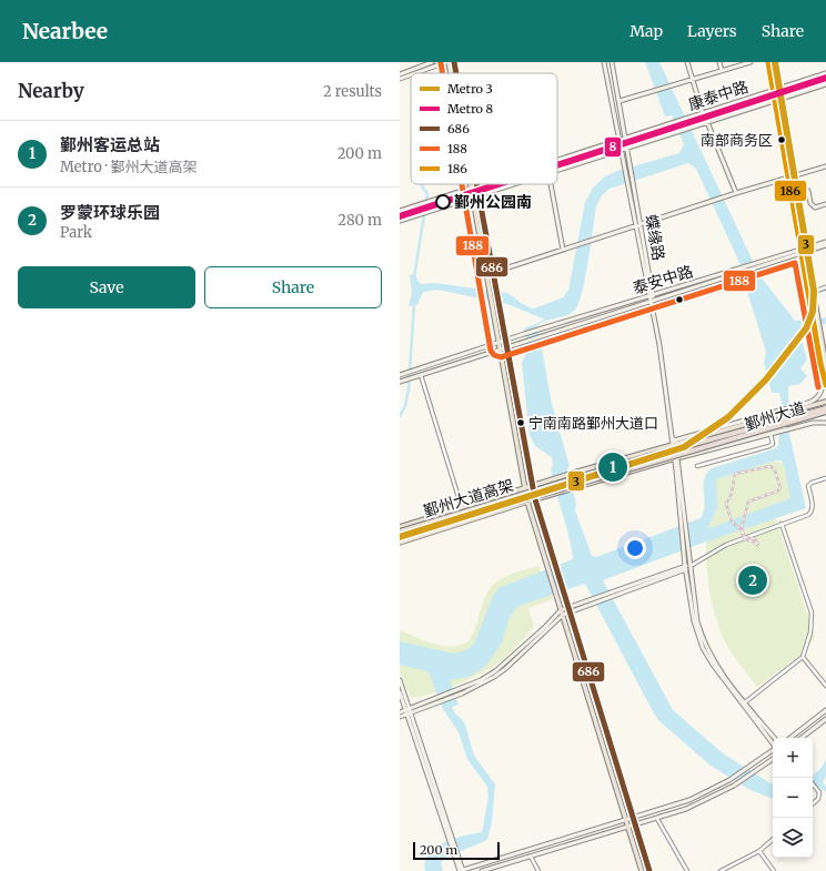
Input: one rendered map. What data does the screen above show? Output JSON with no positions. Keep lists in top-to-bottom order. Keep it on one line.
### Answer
{"streets":{"highway":["鄞州大道高架"],"main road":["鄞州大道"],"street":["康泰中路","蝶缘路","泰安中路"]},"crossings":[["康泰中路","蝶缘路"],["蝶缘路","泰安中路"],["蝶缘路","鄞州大道"],["鄞州大道","鄞州大道高架"]],"places":["南部商务区","鄞州公园南","宁南南路鄞州大道口"],"lines":["metro line 3","transit line 686","transit line 186","transit line 188","metro line 8"],"legend":["Metro 3","Metro 8","686","188","186"],"scale_bar":"200 m","page":{"header":"Nearbee","nav":["Map","Layers","Share"],"heading":["Nearby","2 results"],"list":[{"mark":"1","name":"鄞州客运总站","note":"Metro · 鄞州大道高架","value":"200 m"},{"mark":"2","name":"罗蒙环球乐园","note":"Park","value":"280 m"}],"buttons":["Save","Share"],"pins":["1","2"],"map_buttons":["+","−"],"scale":"200 m"}}
